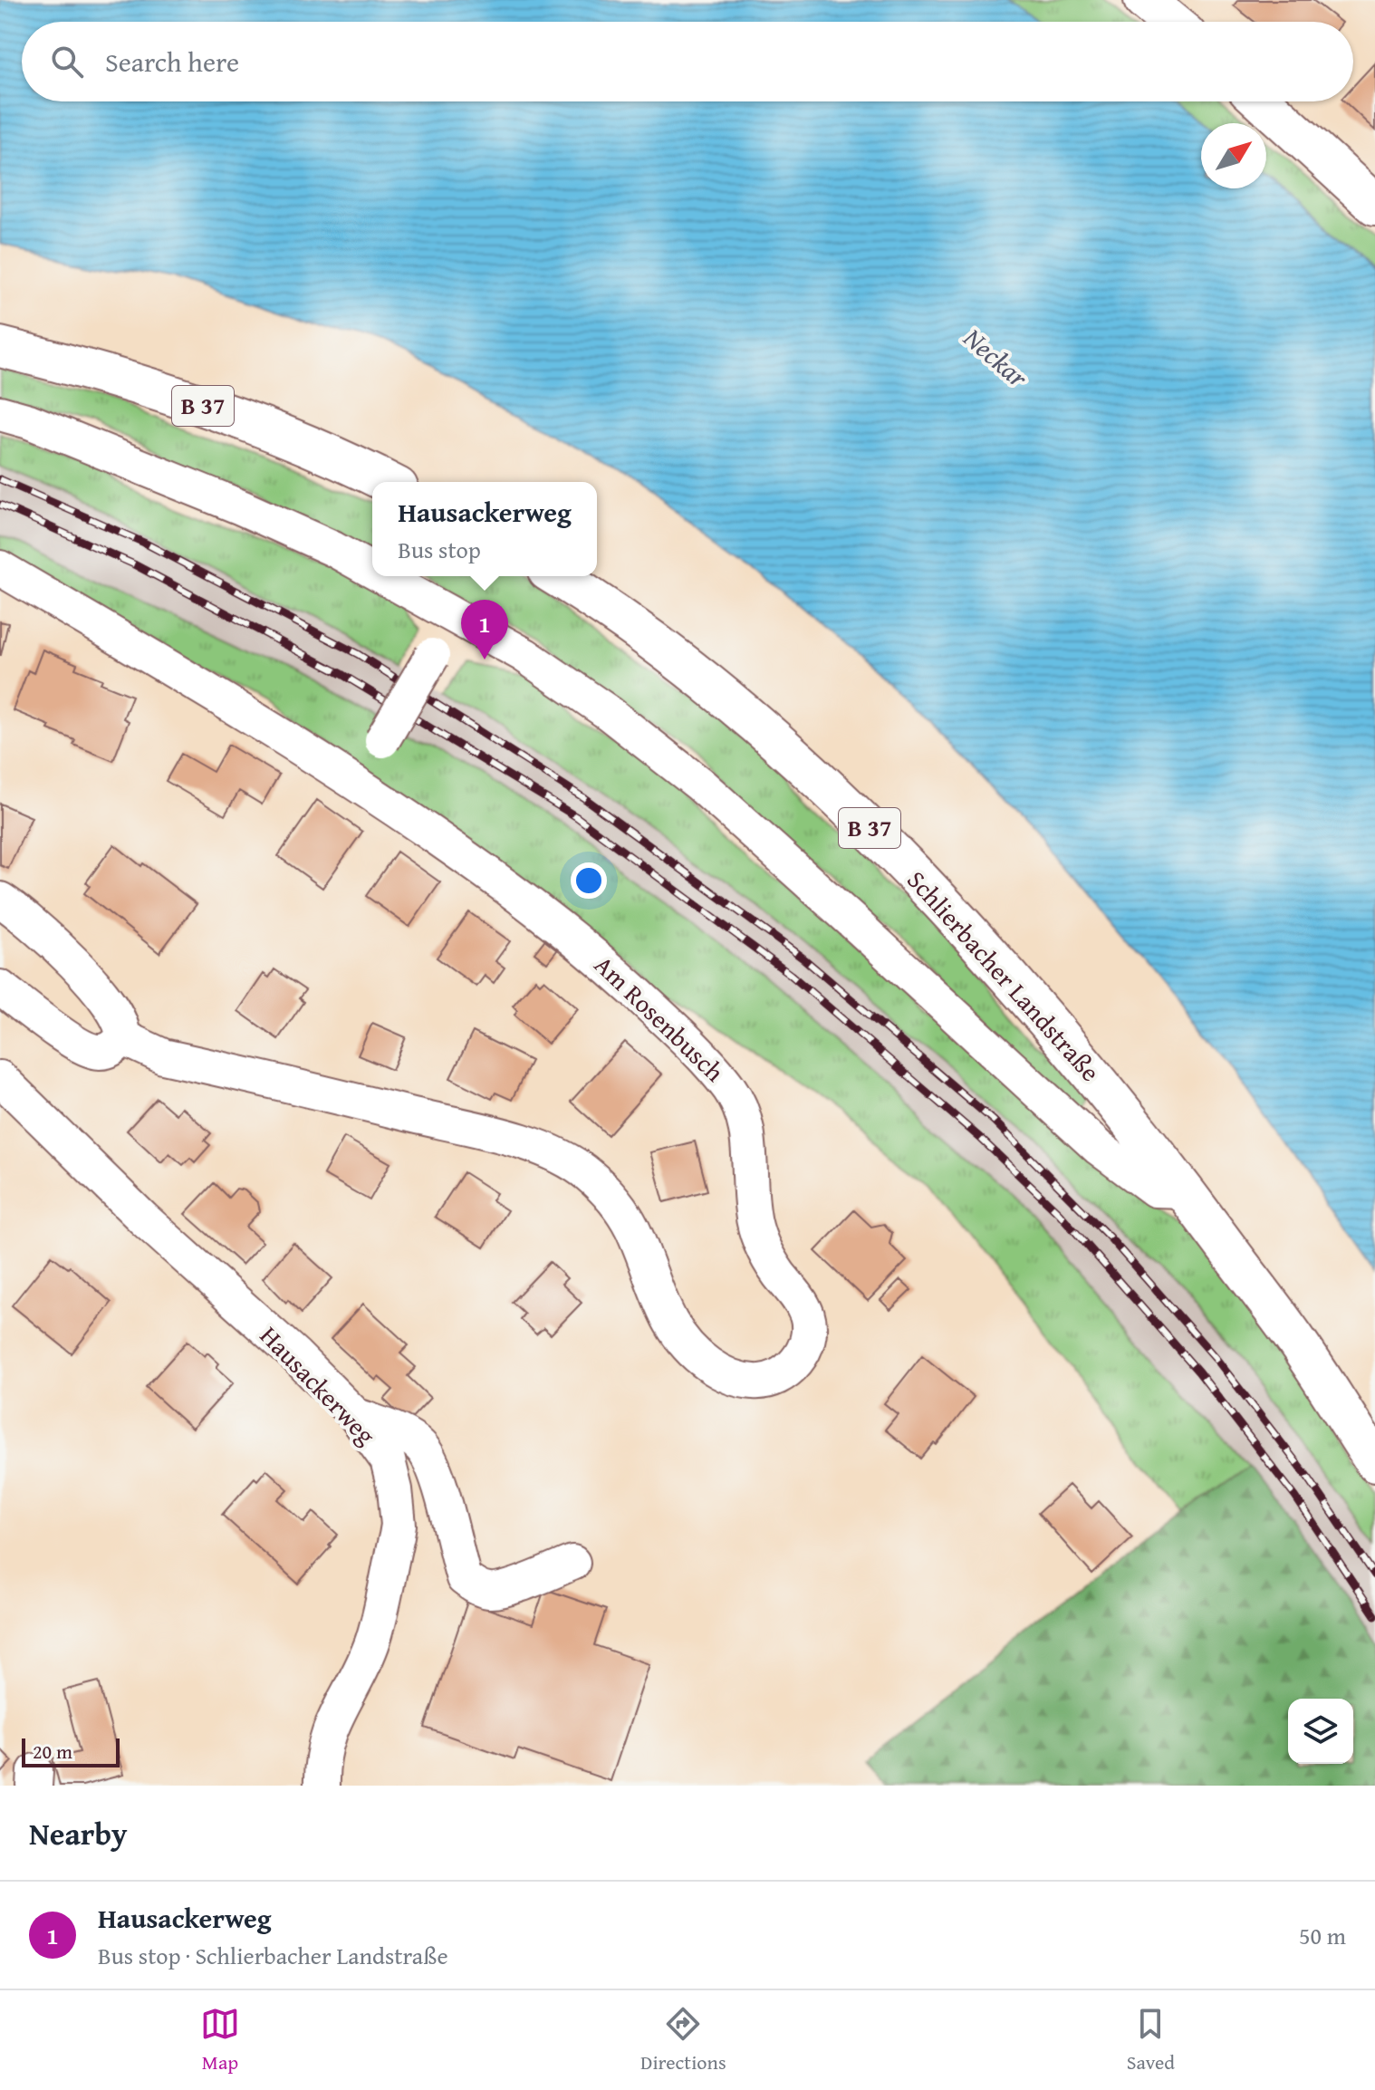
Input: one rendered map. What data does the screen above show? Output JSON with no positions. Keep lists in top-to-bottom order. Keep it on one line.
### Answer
{"streets":{"main road":["B 37","Schlierbacher Landstraße"],"street":["Am Rosenbusch","Hausackerweg"]},"water":["Neckar"],"scale_bar":"20 m","north":"top right","page":{"search":"Search here","popup":["Hausackerweg","Bus stop"],"pins":"1","scale":"20 m","heading":"Nearby","list":[{"mark":"1","name":"Hausackerweg","note":"Bus stop · Schlierbacher Landstraße","value":"50 m"}],"nav":["Map","Directions","Saved"]}}
